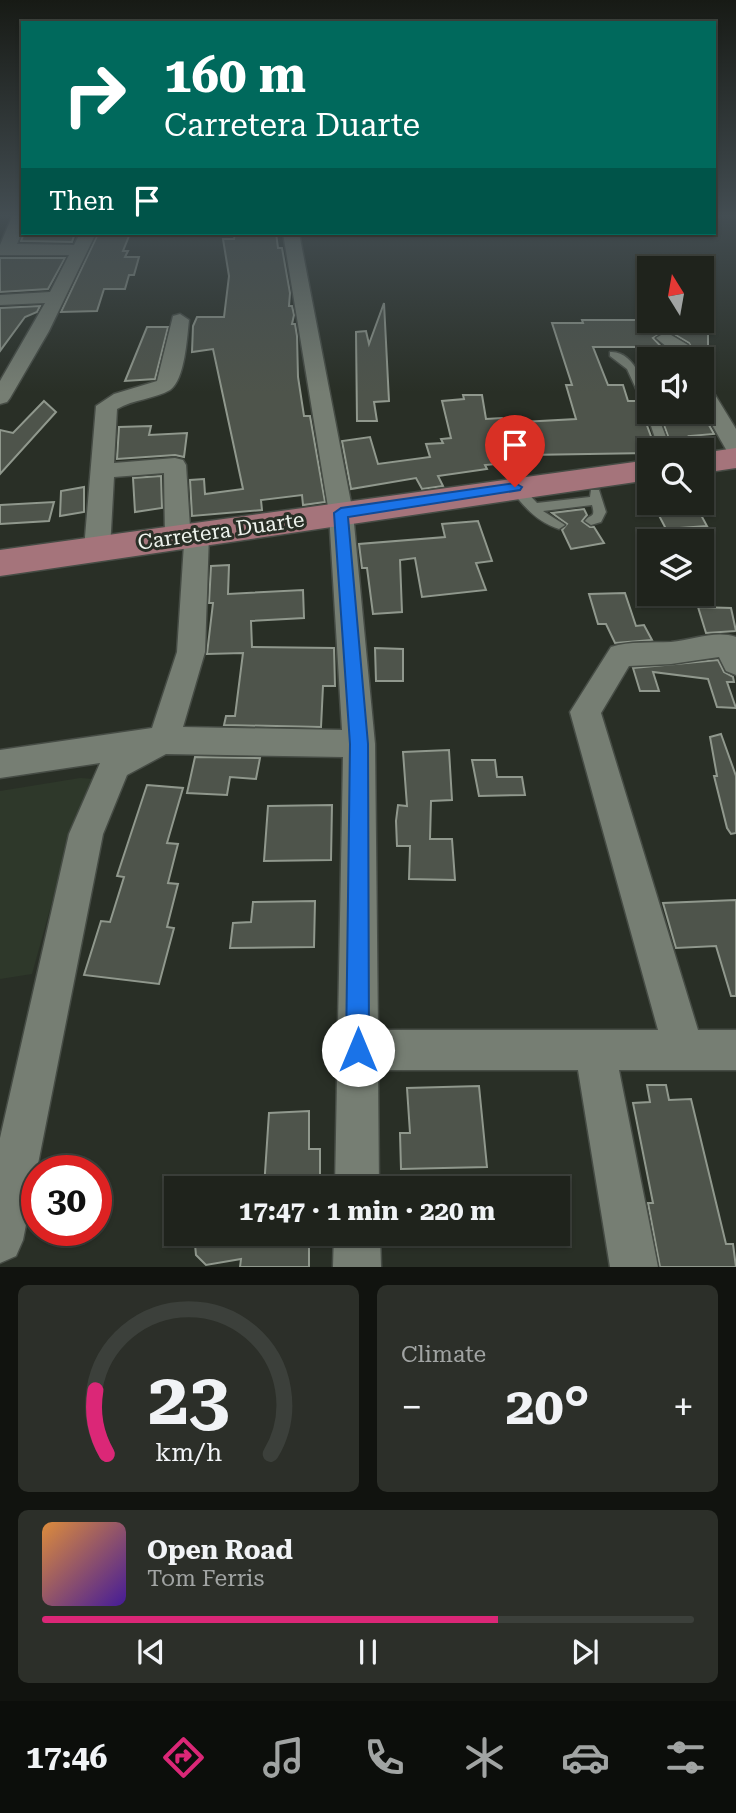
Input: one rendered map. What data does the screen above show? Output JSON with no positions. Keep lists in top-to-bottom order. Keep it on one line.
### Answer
{"streets":{"main road":["Carretera Duarte"]},"north":"top","page":{"turn":["160 m","Carretera Duarte"],"then":"Then","limit":"30","trip":"17:47 · 1 min · 220 m","tile":"Climate","heat":["−","20°","+"],"song":["Open Road","Tom Ferris"],"tabs":"17:46","gauge":["23","km/h"]}}
